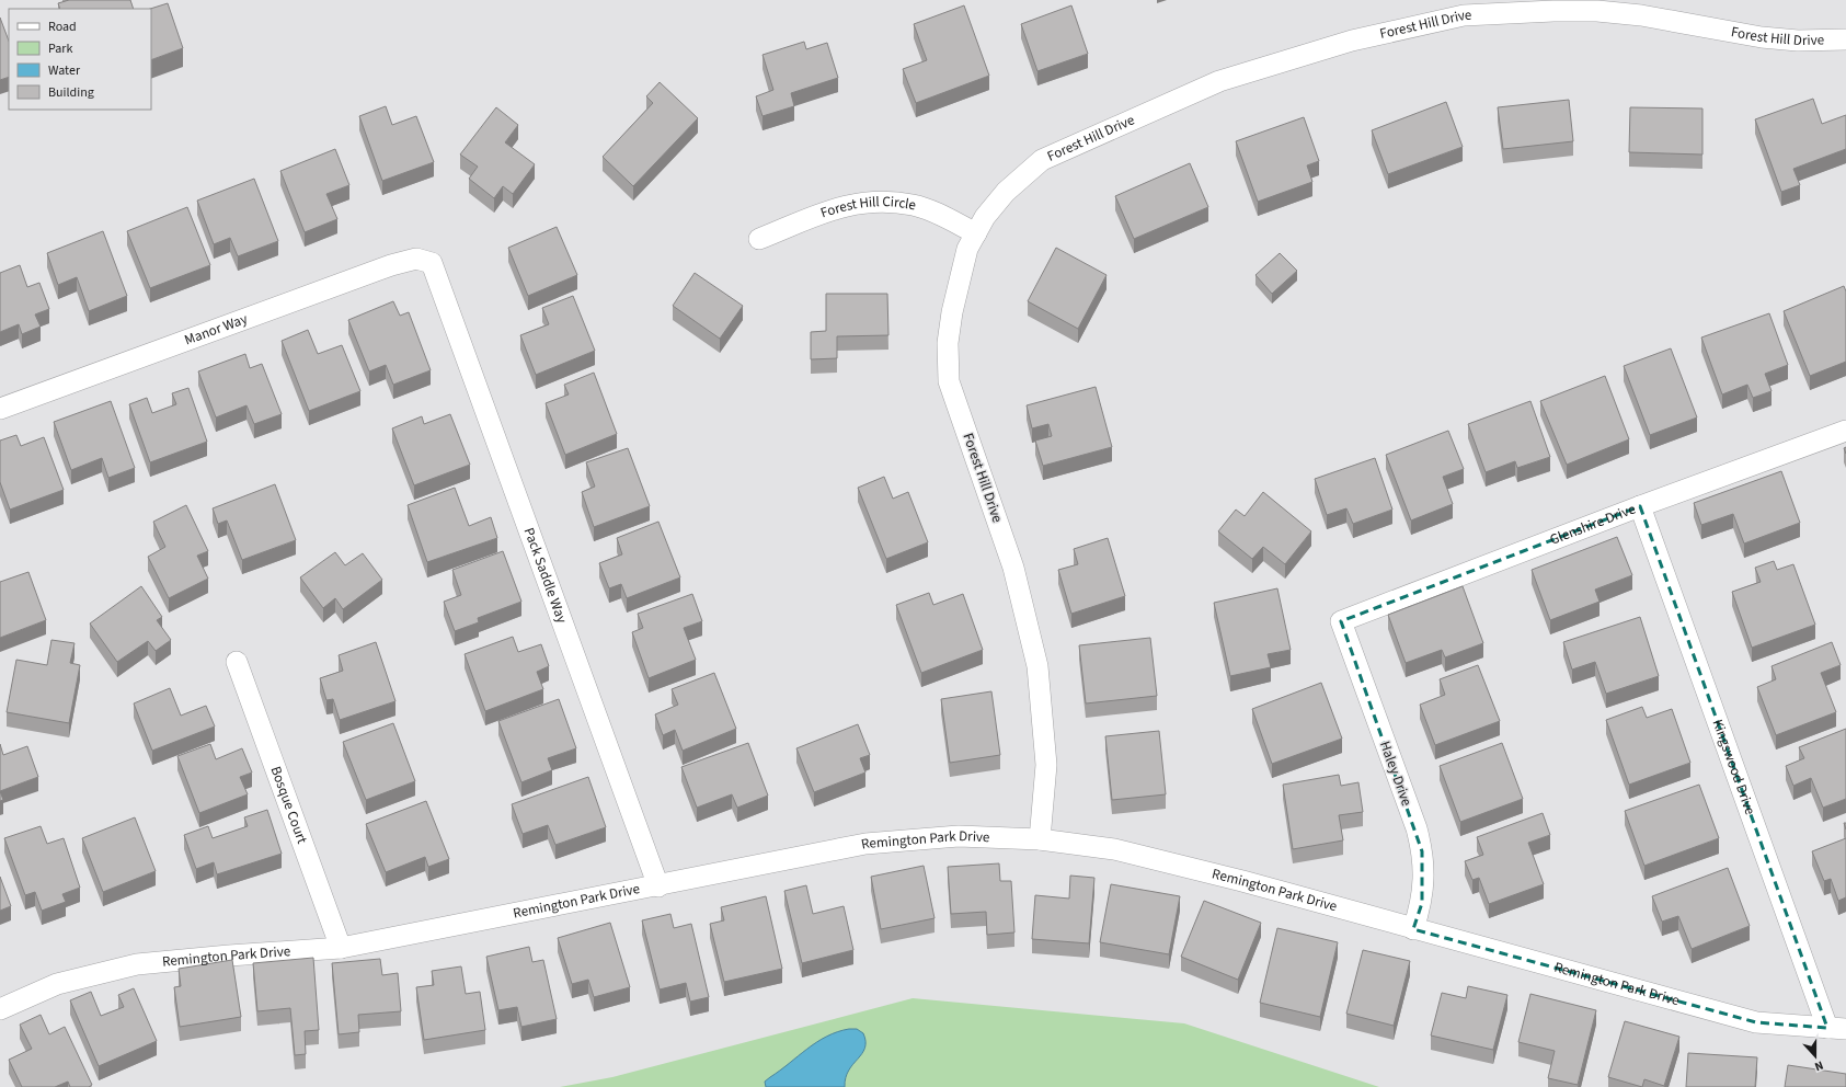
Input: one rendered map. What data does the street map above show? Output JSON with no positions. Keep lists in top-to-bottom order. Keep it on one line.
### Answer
{"streets":{"street":["Forest Hill Drive","Forest Hill Circle","Manor Way","Glenshire Drive","Pack Saddle Way","Kingswood Drive","Haley Drive","Bosque Court","Remington Park Drive"]},"crossings":[["Forest Hill Drive","Forest Hill Circle"],["Forest Hill Drive","Remington Park Drive"],["Manor Way","Pack Saddle Way"],["Glenshire Drive","Kingswood Drive"],["Glenshire Drive","Haley Drive"],["Pack Saddle Way","Remington Park Drive"],["Kingswood Drive","Remington Park Drive"],["Haley Drive","Remington Park Drive"],["Bosque Court","Remington Park Drive"]],"legend":["Road","Park","Water","Building"],"north":"bottom"}
